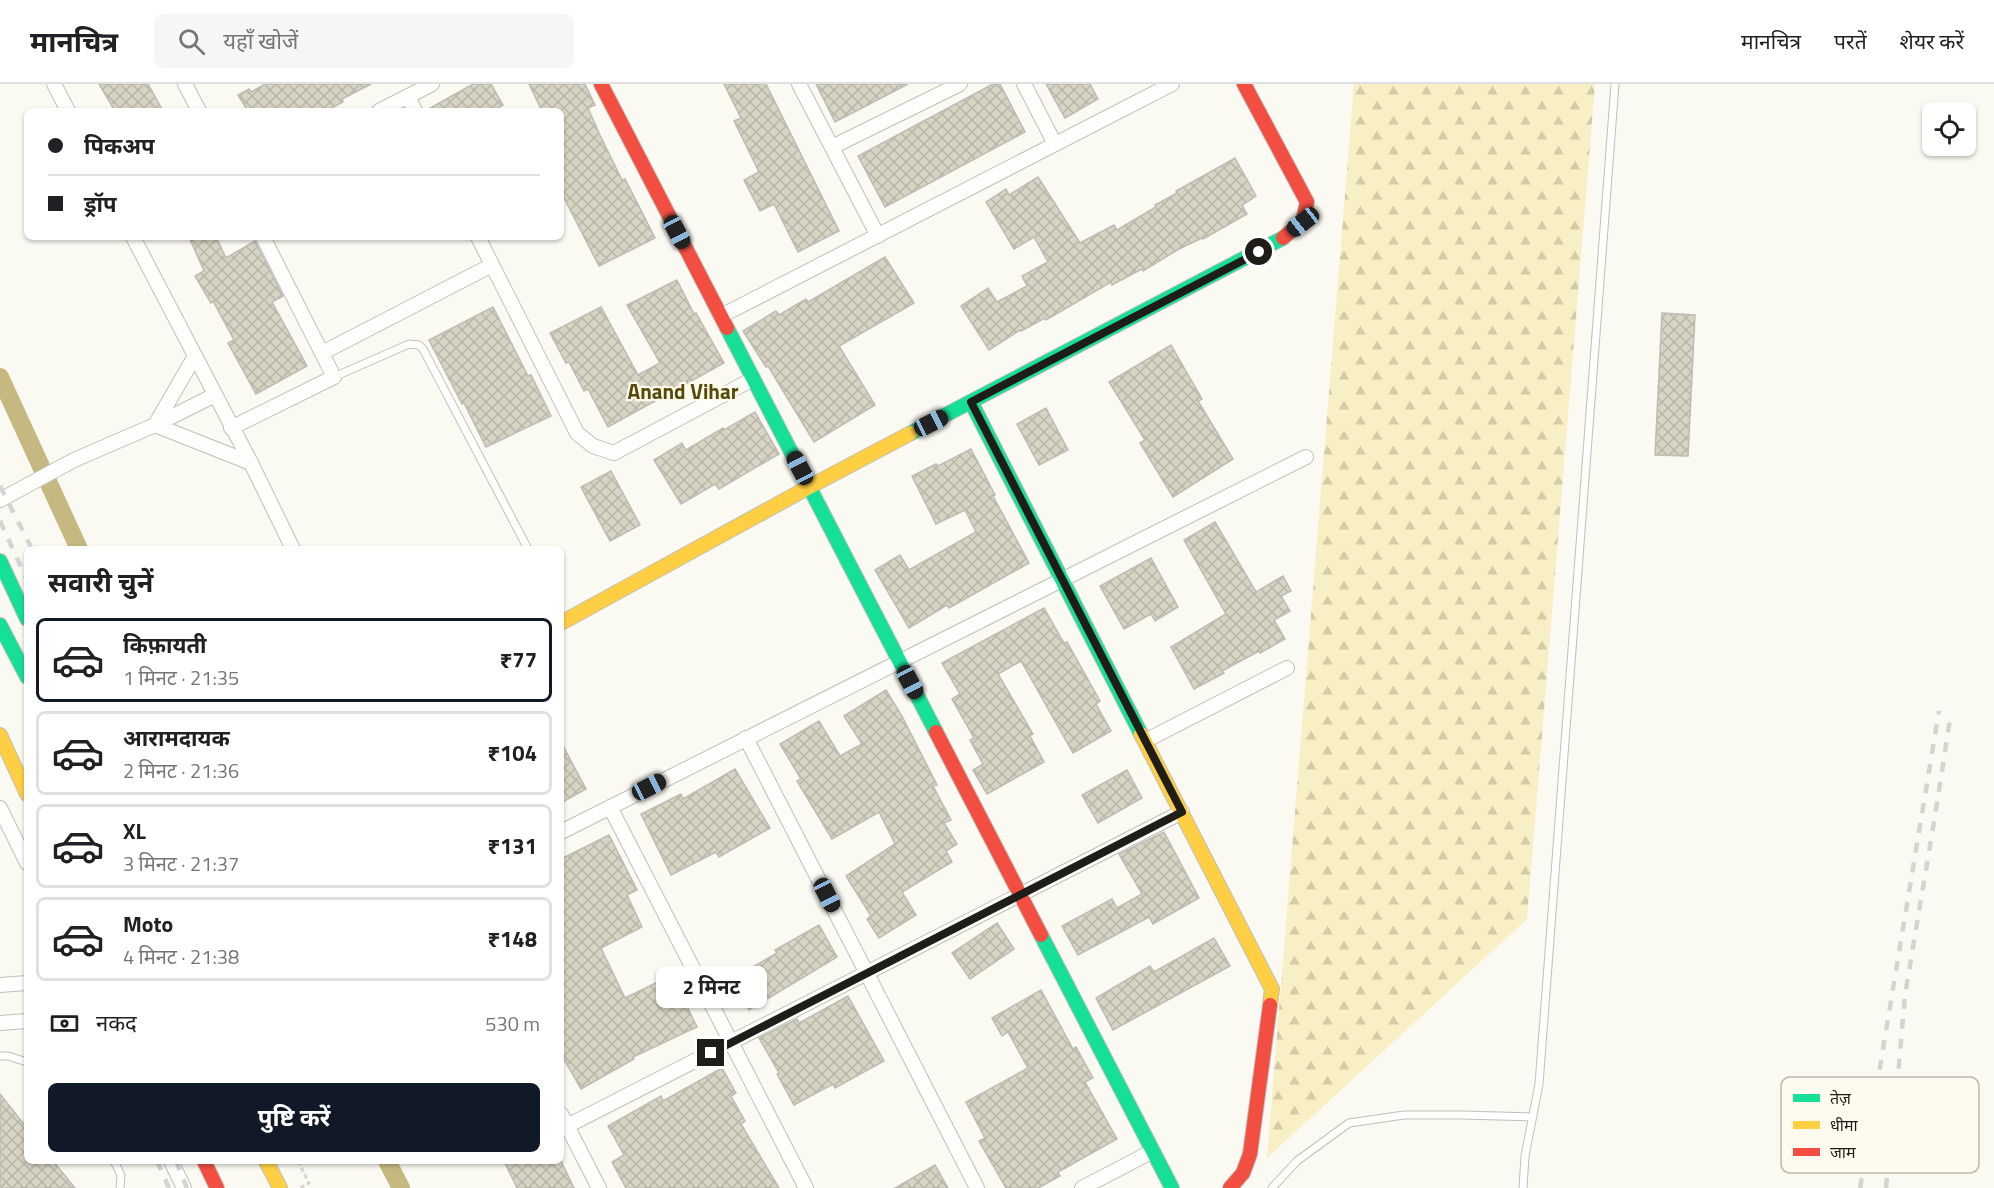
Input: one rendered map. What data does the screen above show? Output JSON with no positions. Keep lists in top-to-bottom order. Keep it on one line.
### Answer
{"districts":["Anand Vihar"],"legend":["तेज़","धीमा","जाम"],"page":{"header":"मानचित्र","search":"यहाँ खोजें","nav":["मानचित्र","परतें","शेयर करें"],"banner":["पिकअप","ड्रॉप"],"heading":"सवारी चुनें","list":[{"name":"किफ़ायती","note":"1 मिनट · 21:35","value":"₹77"},{"name":"आरामदायक","note":"2 मिनट · 21:36","value":"₹104"},{"name":"XL","note":"3 मिनट · 21:37","value":"₹131"},{"name":"Moto","note":"4 मिनट · 21:38","value":"₹148"}],"bubble":"2 मिनट","pay":["नकद","530 m"],"buttons":"पुष्टि करें"}}
